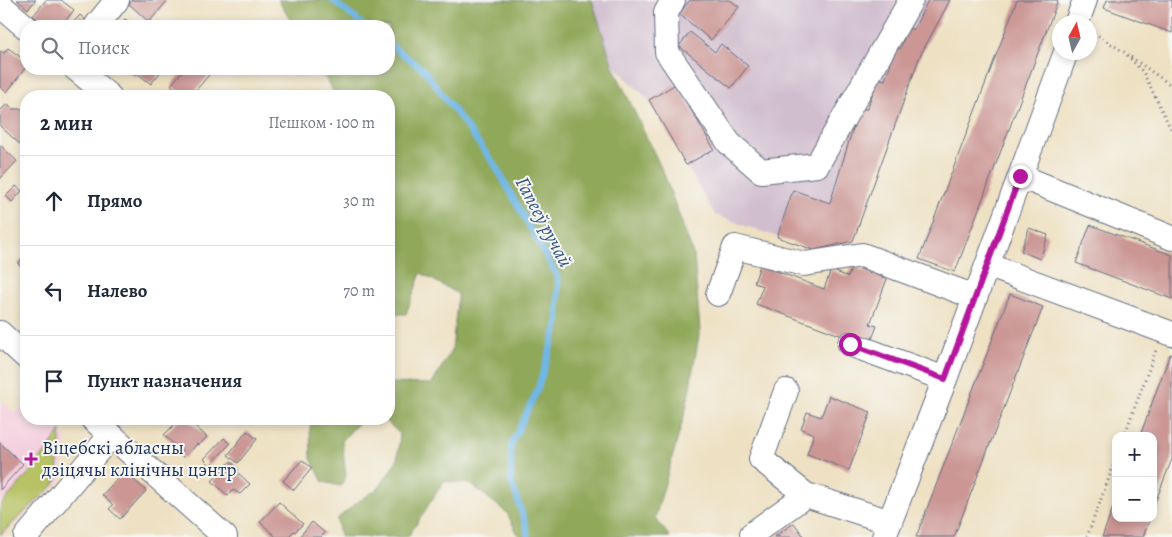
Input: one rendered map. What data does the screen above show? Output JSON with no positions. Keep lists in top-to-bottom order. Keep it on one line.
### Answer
{"water":["Гапееў ручай"],"places":{"health":["Віцебскі абласны дзіцячы клінічны цэнтр"]},"north":"top","page":{"search":"Поиск","heading":["2 мин","Пешком · 100 m"],"list":[["Прямо","30 m"],["Налево","70 m"],"Пункт назначения"],"map_buttons":["+","−"]}}
